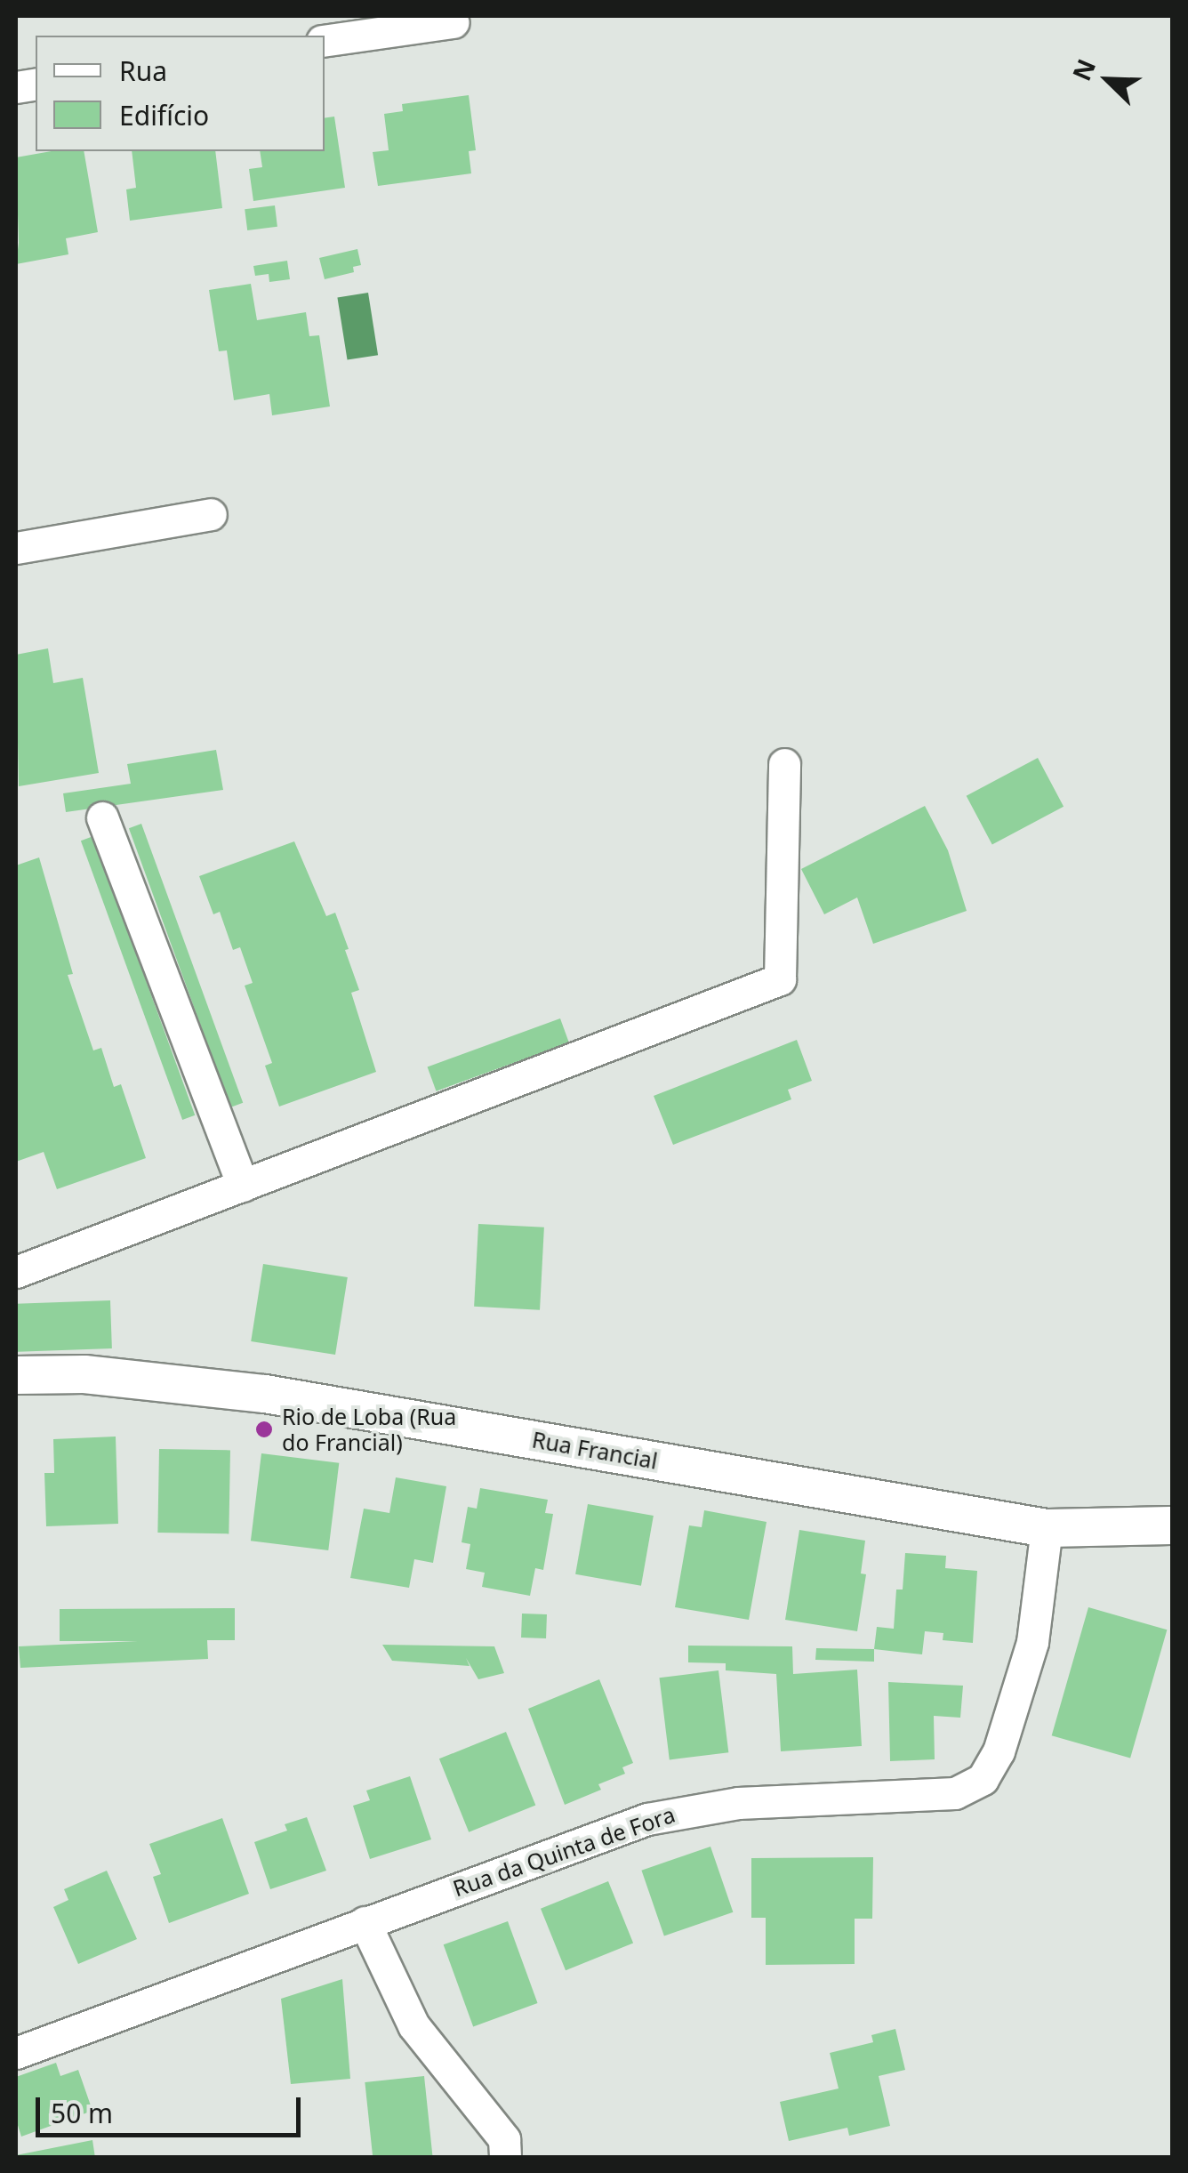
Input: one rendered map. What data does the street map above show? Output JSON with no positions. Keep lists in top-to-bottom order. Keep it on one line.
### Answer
{"streets":{"street":["Rua Francial","Rua da Quinta de Fora"]},"crossings":[["Rua Francial","Rua da Quinta de Fora"]],"places":["Rio de Loba (Rua do Francial)"],"legend":["Rua","Edifício"],"scale_bar":"50 m","north":"top left"}
